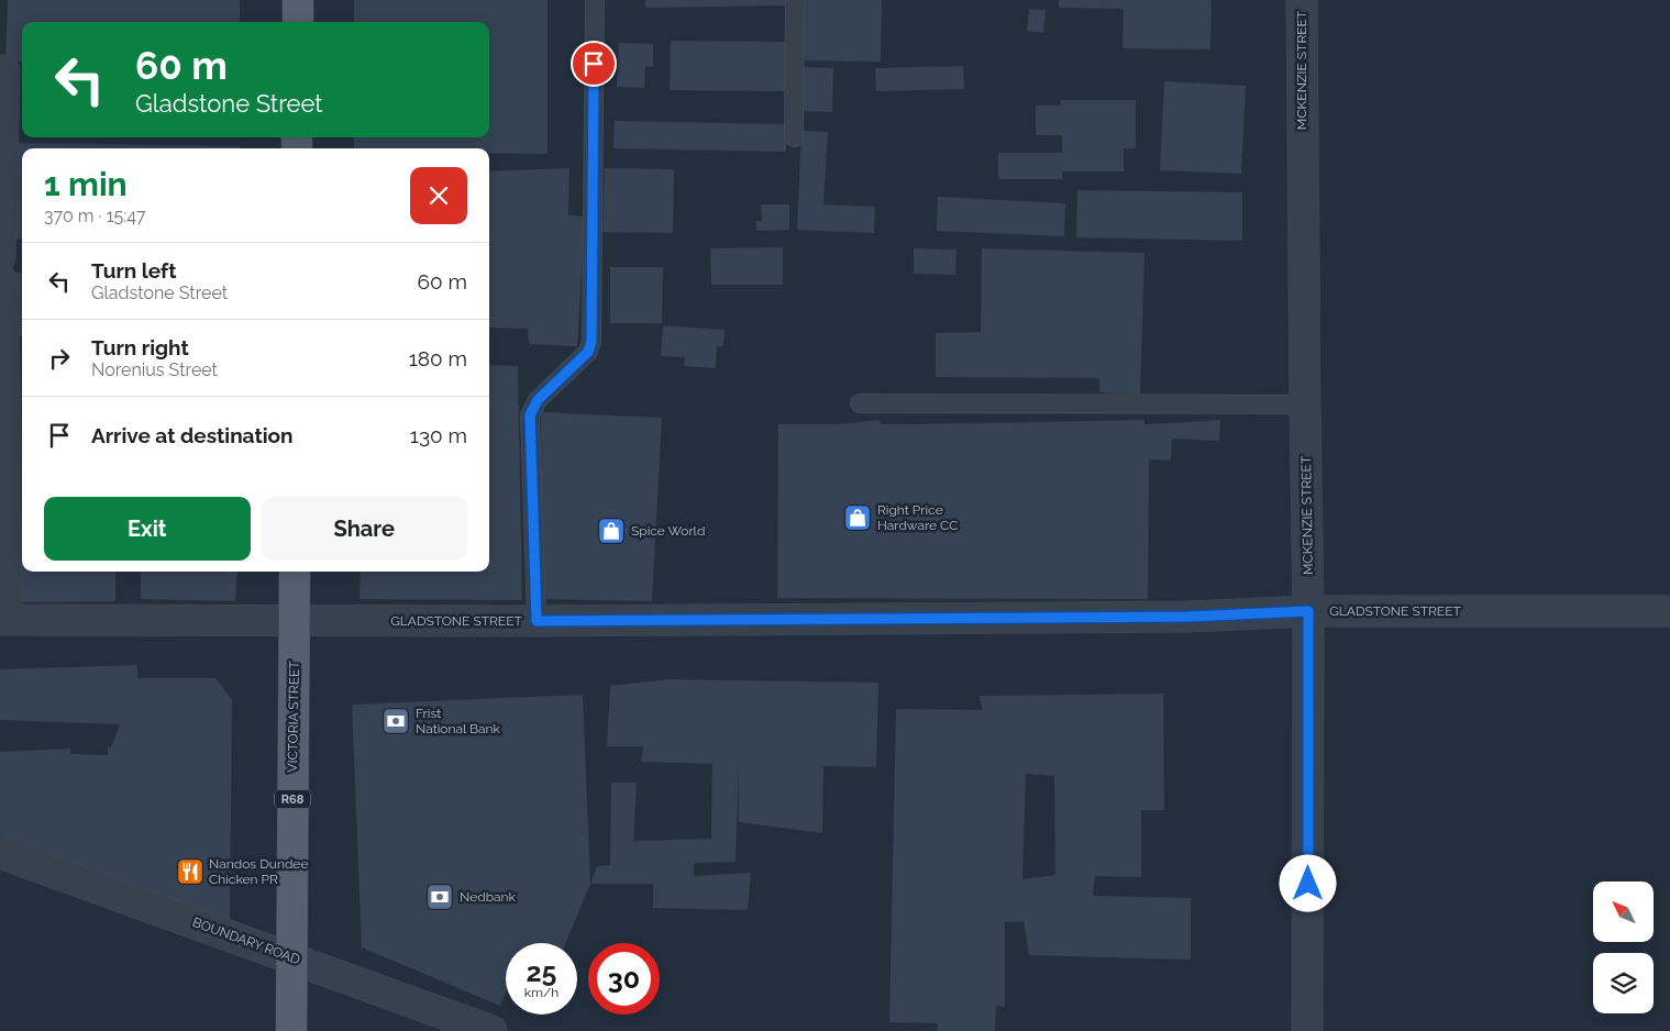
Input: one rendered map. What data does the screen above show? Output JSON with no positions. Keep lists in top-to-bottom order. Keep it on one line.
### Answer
{"streets":{"main road":["VICTORIA STREET","R68"],"street":["MCKENZIE STREET","GLADSTONE STREET","BOUNDARY ROAD"]},"crossings":[["MCKENZIE STREET","GLADSTONE STREET"],["GLADSTONE STREET","VICTORIA STREET"],["VICTORIA STREET","BOUNDARY ROAD"]],"places":{"shop":["Right Price Hardware CC","Spice World"],"bank":["Frist National Bank","Nedbank"],"restaurant":["Nandos Dundee Chicken PR"]},"north":"top left","page":{"turn":["60 m","Gladstone Street"],"heading":["1 min","370 m · 15:47"],"list":[{"name":"Turn left","note":"Gladstone Street","value":"60 m"},{"name":"Turn right","note":"Norenius Street","value":"180 m"},{"name":"Arrive at destination","value":"130 m"}],"buttons":["Exit","Share"],"speed":"25 km/h","limit":"30"}}
